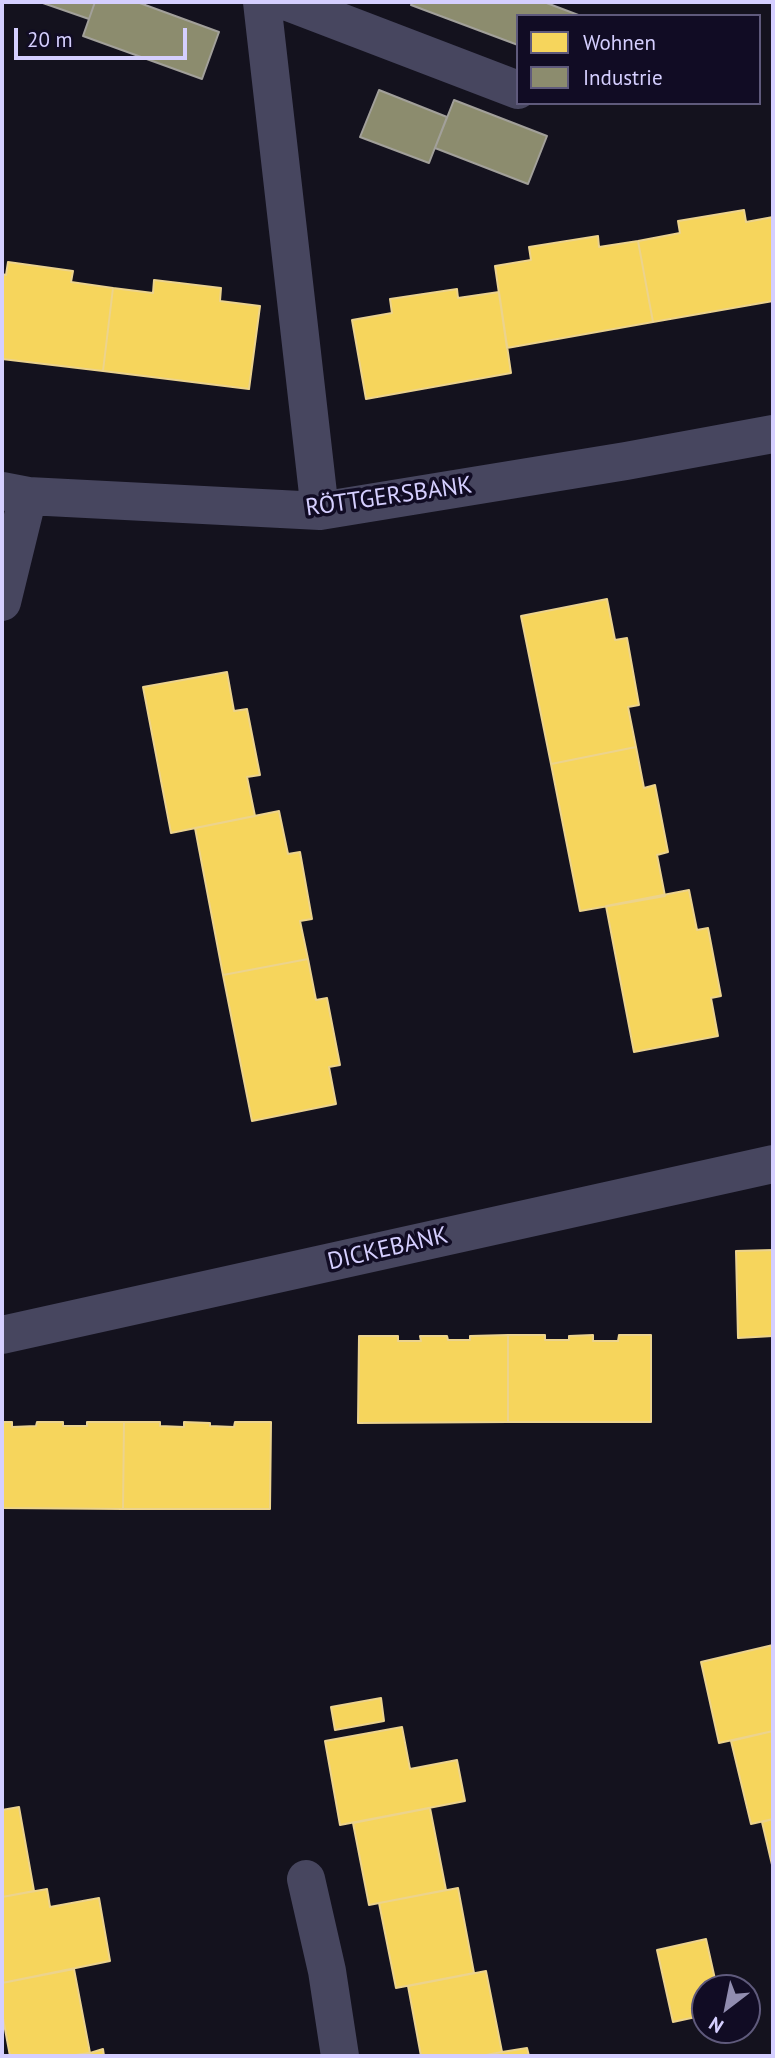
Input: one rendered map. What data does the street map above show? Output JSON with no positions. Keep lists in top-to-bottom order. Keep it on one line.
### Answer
{"streets":{"street":["RÖTTGERSBANK","DICKEBANK"]},"legend":["Wohnen","Industrie"],"scale_bar":"20 m","north":"bottom left"}
